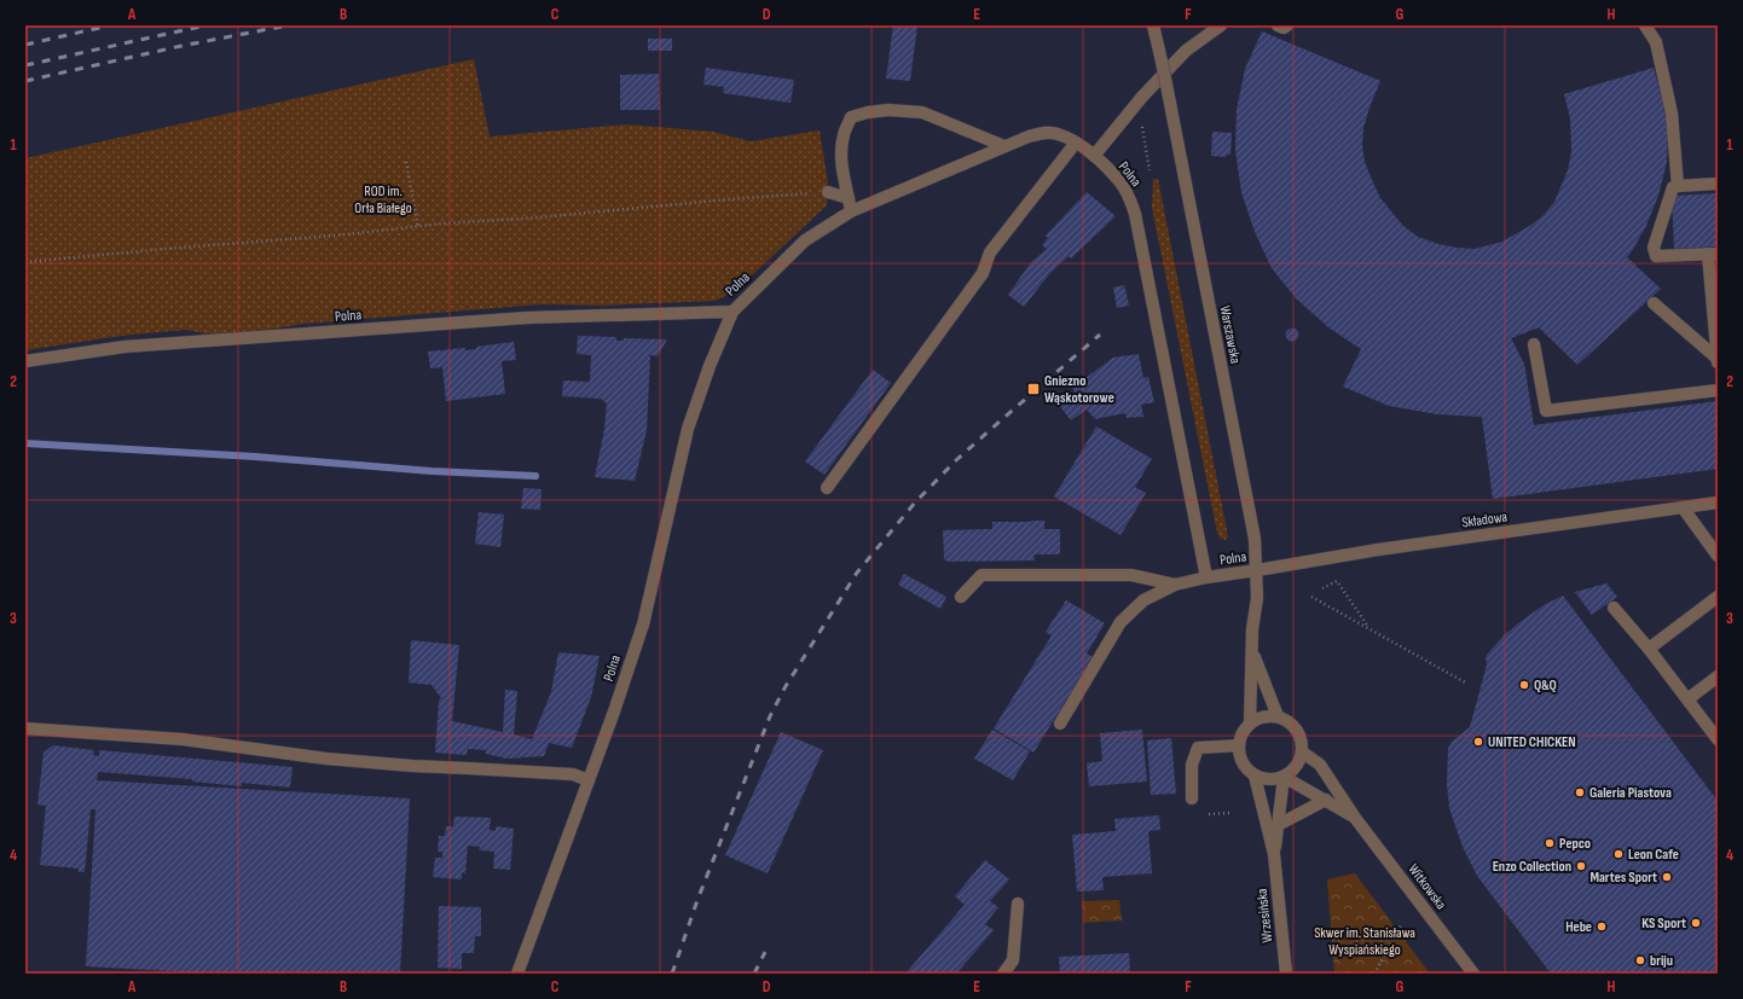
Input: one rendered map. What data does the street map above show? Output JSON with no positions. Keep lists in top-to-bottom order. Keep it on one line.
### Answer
{"streets":{"street":["Polna","Warszawska","Składowa","Witkowska","Wrzesińska"]},"crossings":[["Polna","Warszawska"],["Polna","Składowa"],["Warszawska","Składowa"],["Warszawska","Witkowska"],["Warszawska","Wrzesińska"],["Witkowska","Wrzesińska"]],"parks":["ROD im. Orła Białego","Skwer im. Stanisława Wyspiańskiego"],"places":{"transit":["Gniezno Wąskotorowe"],"other":["Q&Q","UNITED CHICKEN","Galeria Piastova","Pepco","Leon Cafe","Enzo Collection","Martes Sport","KS Sport","Hebe","briju"]},"grid":{"columns":["A","B","C","D","E","F","G","H"],"rows":["1","2","3","4"]}}
